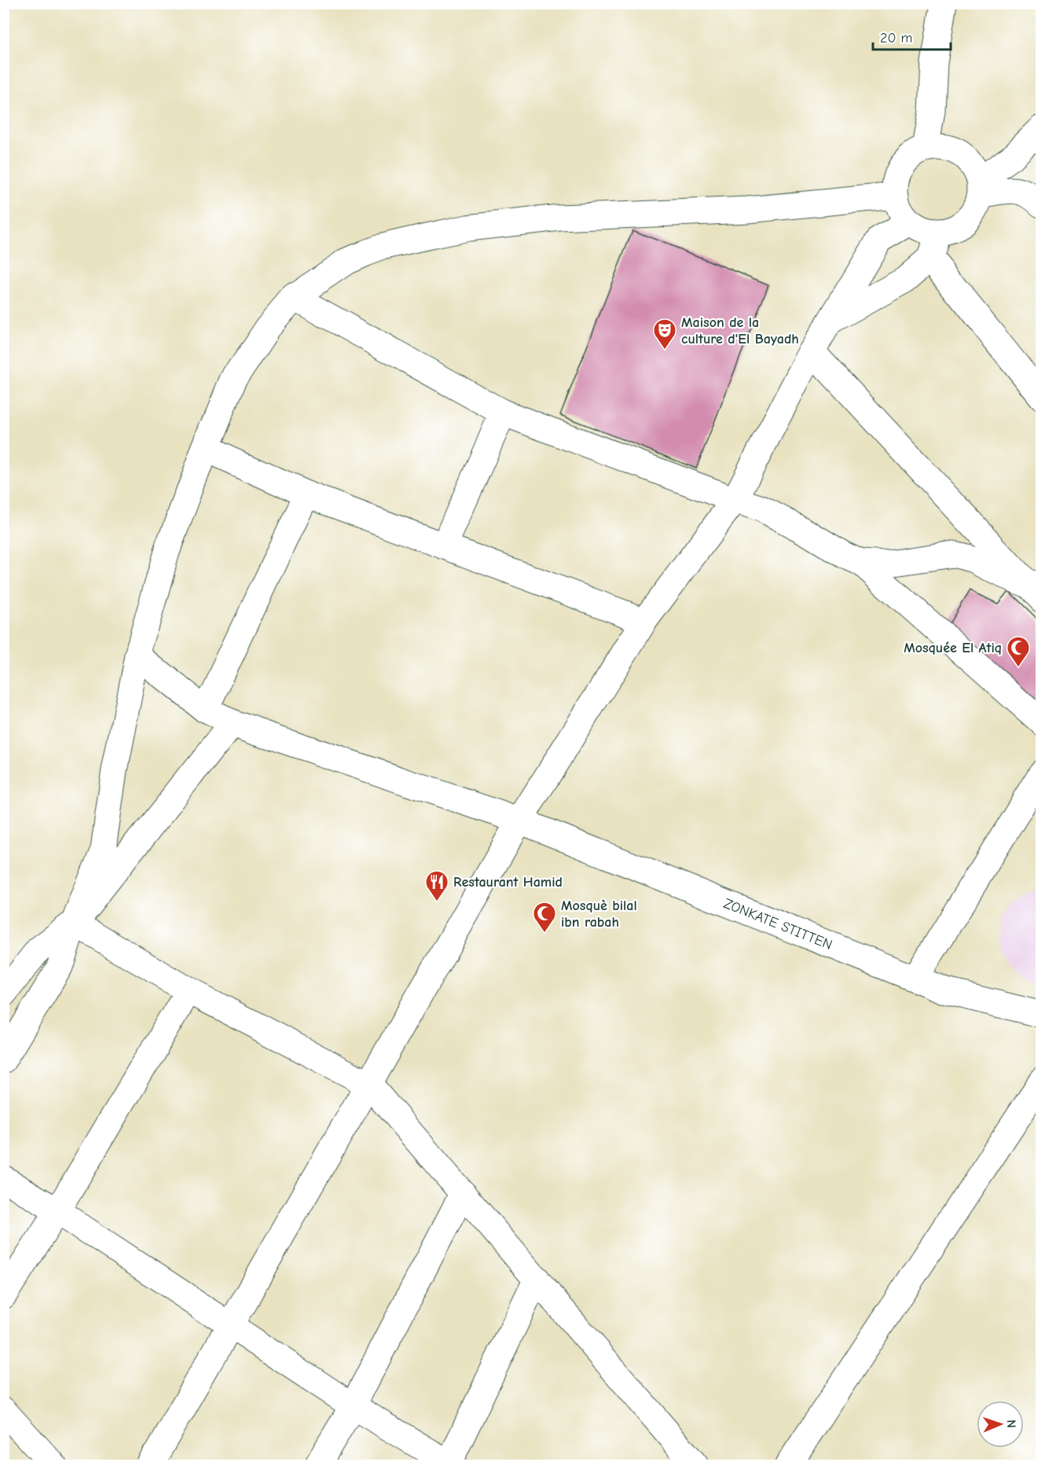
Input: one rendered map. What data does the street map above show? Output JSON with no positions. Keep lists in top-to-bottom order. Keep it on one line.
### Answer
{"streets":{"street":["ZONKATE STITTEN"]},"places":{"theatre":["Maison de la culture d'El Bayadh"],"mosque":["Mosquée El Atiq","Mosquè bilal ibn rabah"],"restaurant":["Restaurant Hamid"]},"scale_bar":"20 m","north":"right"}
